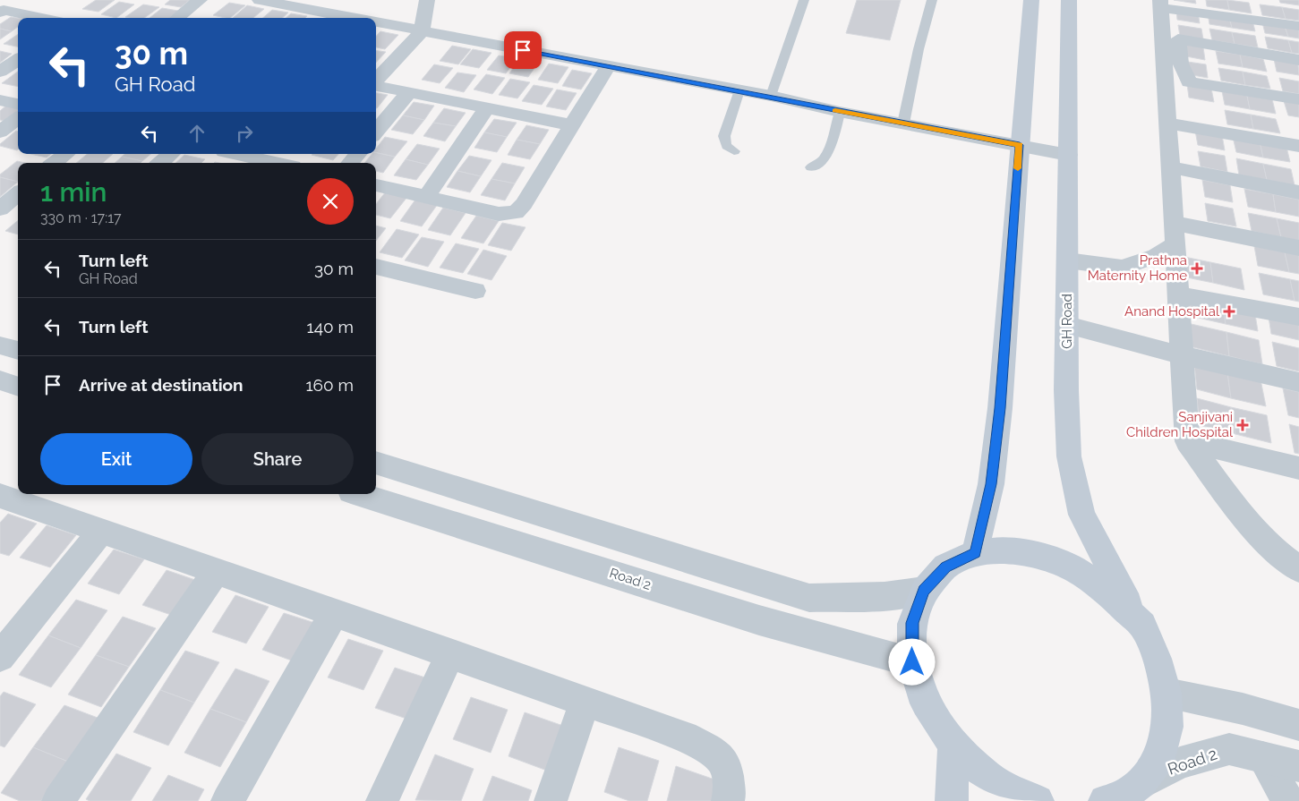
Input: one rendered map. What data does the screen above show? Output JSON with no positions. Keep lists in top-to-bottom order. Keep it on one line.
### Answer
{"streets":{"main road":["GH Road"],"street":["Road 2"]},"places":{"health":["Prathna Maternity Home","Anand Hospital","Sanjivani Children Hospital"]},"page":{"turn":["30 m","GH Road"],"heading":["1 min","330 m · 17:17"],"list":[{"name":"Turn left","note":"GH Road","value":"30 m"},{"name":"Turn left","value":"140 m"},{"name":"Arrive at destination","value":"160 m"}],"buttons":["Exit","Share"]}}
